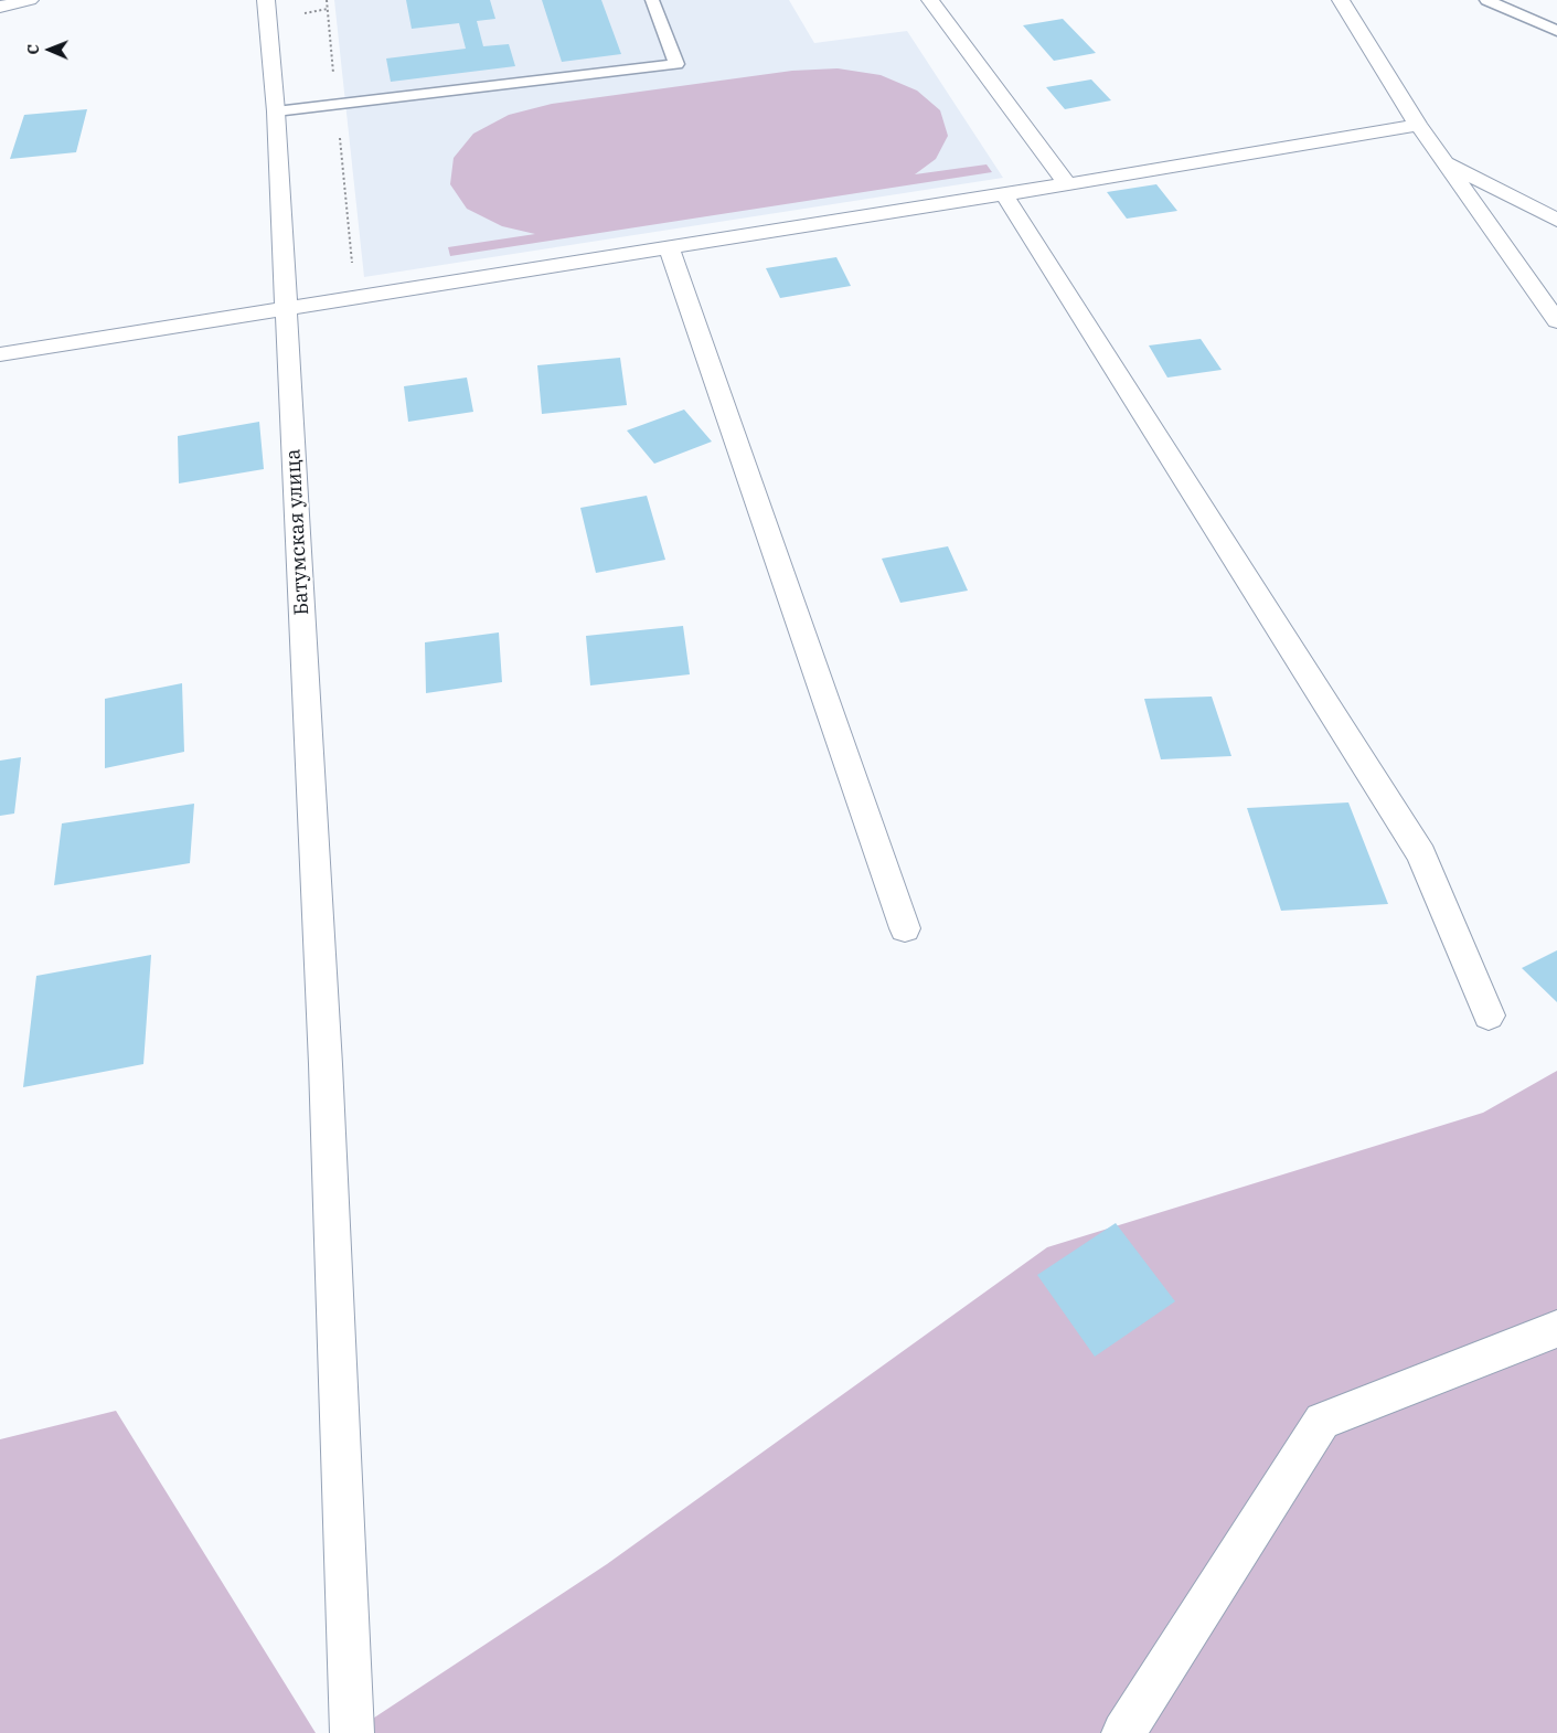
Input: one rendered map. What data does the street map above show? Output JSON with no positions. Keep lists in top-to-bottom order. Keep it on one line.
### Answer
{"streets":{"street":["Батумская улица"]},"north":"left"}
